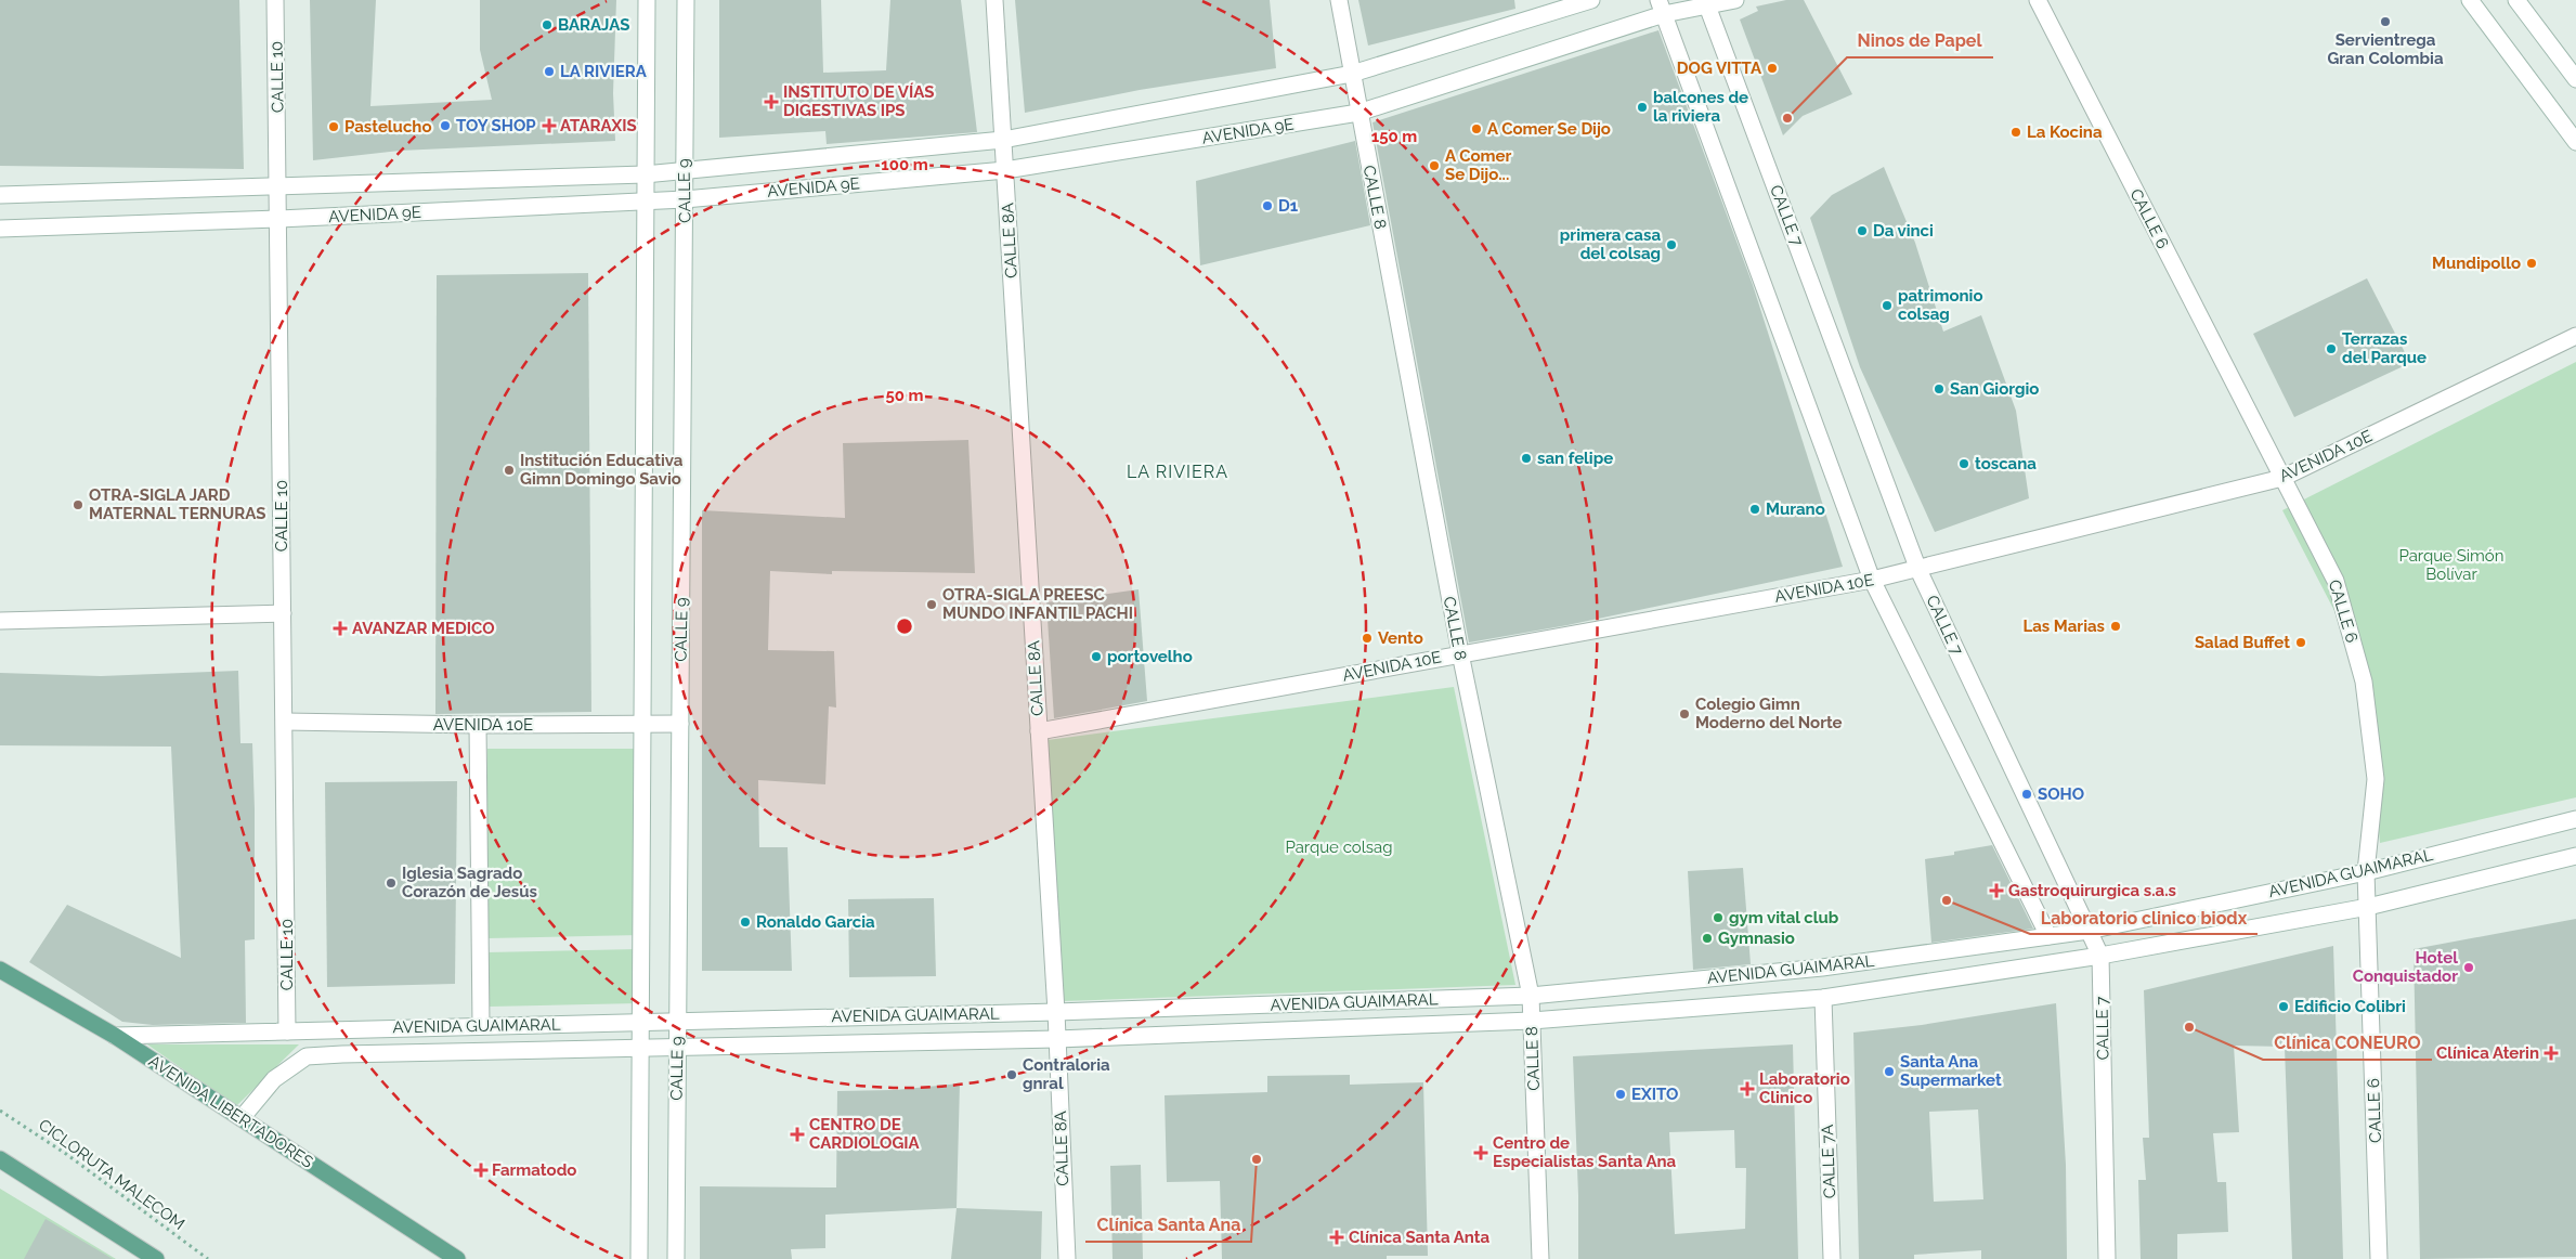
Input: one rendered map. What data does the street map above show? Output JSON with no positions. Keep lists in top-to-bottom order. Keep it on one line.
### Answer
{"streets":{"main road":["AVENIDA LIBERTADORES"],"street":["CALLE 10","AVENIDA 9E","CALLE 9","CALLE 8","CALLE 7","CALLE 6","CALLE 8A","AVENIDA 10E","AVENIDA GUAIMARAL","CALLE 7A"],"path":["CICLORUTA MALECOM"]},"crossings":[["CALLE 10","AVENIDA 9E"],["CALLE 10","AVENIDA 10E"],["CALLE 10","AVENIDA GUAIMARAL"],["AVENIDA 9E","CALLE 9"],["AVENIDA 9E","CALLE 8"],["AVENIDA 9E","CALLE 7"],["AVENIDA 9E","CALLE 8A"],["CALLE 9","AVENIDA 10E"],["CALLE 9","AVENIDA GUAIMARAL"],["CALLE 8","AVENIDA 10E"],["CALLE 8","AVENIDA GUAIMARAL"],["CALLE 7","AVENIDA 10E"],["CALLE 7","AVENIDA GUAIMARAL"],["CALLE 6","AVENIDA 10E"],["CALLE 6","AVENIDA GUAIMARAL"],["CALLE 8A","AVENIDA 10E"],["CALLE 8A","AVENIDA GUAIMARAL"],["AVENIDA GUAIMARAL","AVENIDA LIBERTADORES"],["AVENIDA GUAIMARAL","CALLE 7A"]],"districts":["LA RIVIERA"],"parks":["Parque Simón Bolívar","Parque colsag"],"places":{"other":["Servientrega Gran Colombia","BARAJAS","DOG VITTA","LA RIVIERA","balcones de la riviera","Ninos de Papel","TOY SHOP","Pastelucho","A Comer Se Dijo","La Kocina","A Comer Se Dijo...","D1","Da vinci","primera casa del colsag","Mundipollo","patrimonio colsag","Terrazas del Parque","San Giorgio","san felipe","toscana","Institución Educativa Gimn Domingo Savio","OTRA-SIGLA JARD MATERNAL TERNURAS","Murano","OTRA-SIGLA PREESC MUNDO INFANTIL PACHI","Las Marias","Vento","Salad Buffet","portovelho","Colegio Gimn Moderno del Norte","SOHO","Iglesia Sagrado Corazón de Jesús","Laboratorio clinico biodx","gym vital club","Ronaldo Garcia","Gymnasio","Hotel Conquistador","Edificio Colibri","Clínica CONEURO","Santa Ana Supermarket","Contraloria gnral","EXITO","Clínica Santa Ana"],"health":["INSTITUTO DE VÍAS DIGESTIVAS IPS","ATARAXIS","AVANZAR MEDICO","Gastroquirurgica s.a.s","Clínica Aterin","Laboratorio Clinico","CENTRO DE CARDIOLOGIA","Centro de Especialistas Santa Ana","Farmatodo","Clínica Santa Anta"]},"rings":["150 m","100 m","50 m"]}
